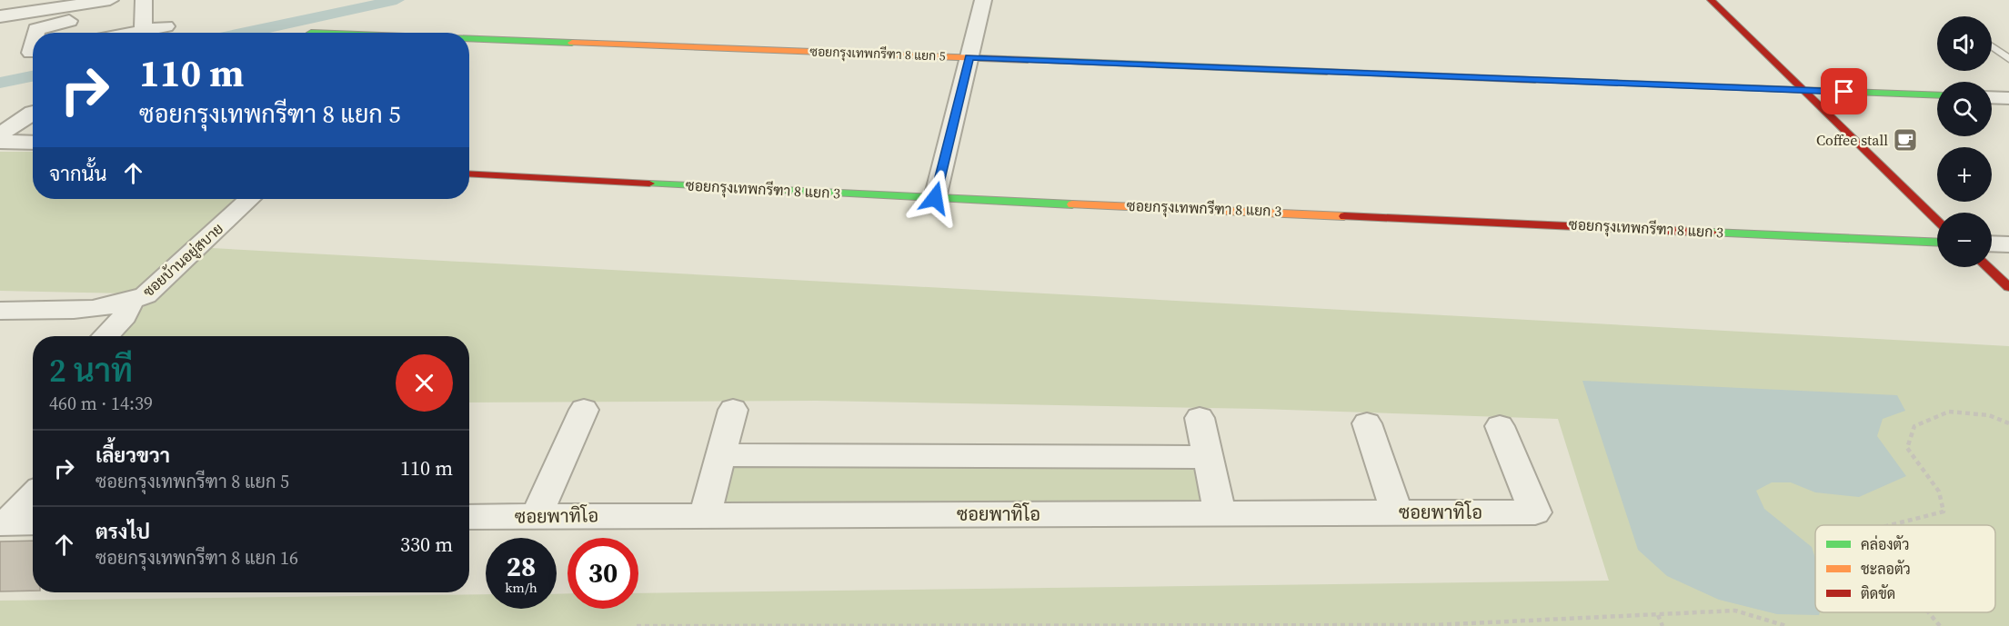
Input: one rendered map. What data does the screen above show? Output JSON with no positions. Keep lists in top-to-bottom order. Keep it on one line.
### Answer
{"streets":{"street":["ซอยกรุงเทพกรีฑา 8 แยก 5","ซอยกรุงเทพกรีฑา 8 แยก 3","ซอยบ้านอยู่สบาย","ซอยพาทิโอ"]},"places":{"cafe":["Coffee stall"]},"legend":["คล่องตัว","ชะลอตัว","ติดขัด"],"page":{"map_buttons":["+","−"],"turn":["110 m","ซอยกรุงเทพกรีฑา 8 แยก 5"],"then":"จากนั้น","heading":["2 นาที","460 m · 14:39"],"list":[{"name":"เลี้ยวขวา","note":"ซอยกรุงเทพกรีฑา 8 แยก 5","value":"110 m"},{"name":"ตรงไป","note":"ซอยกรุงเทพกรีฑา 8 แยก 16","value":"330 m"}],"speed":"28 km/h","limit":"30"}}
